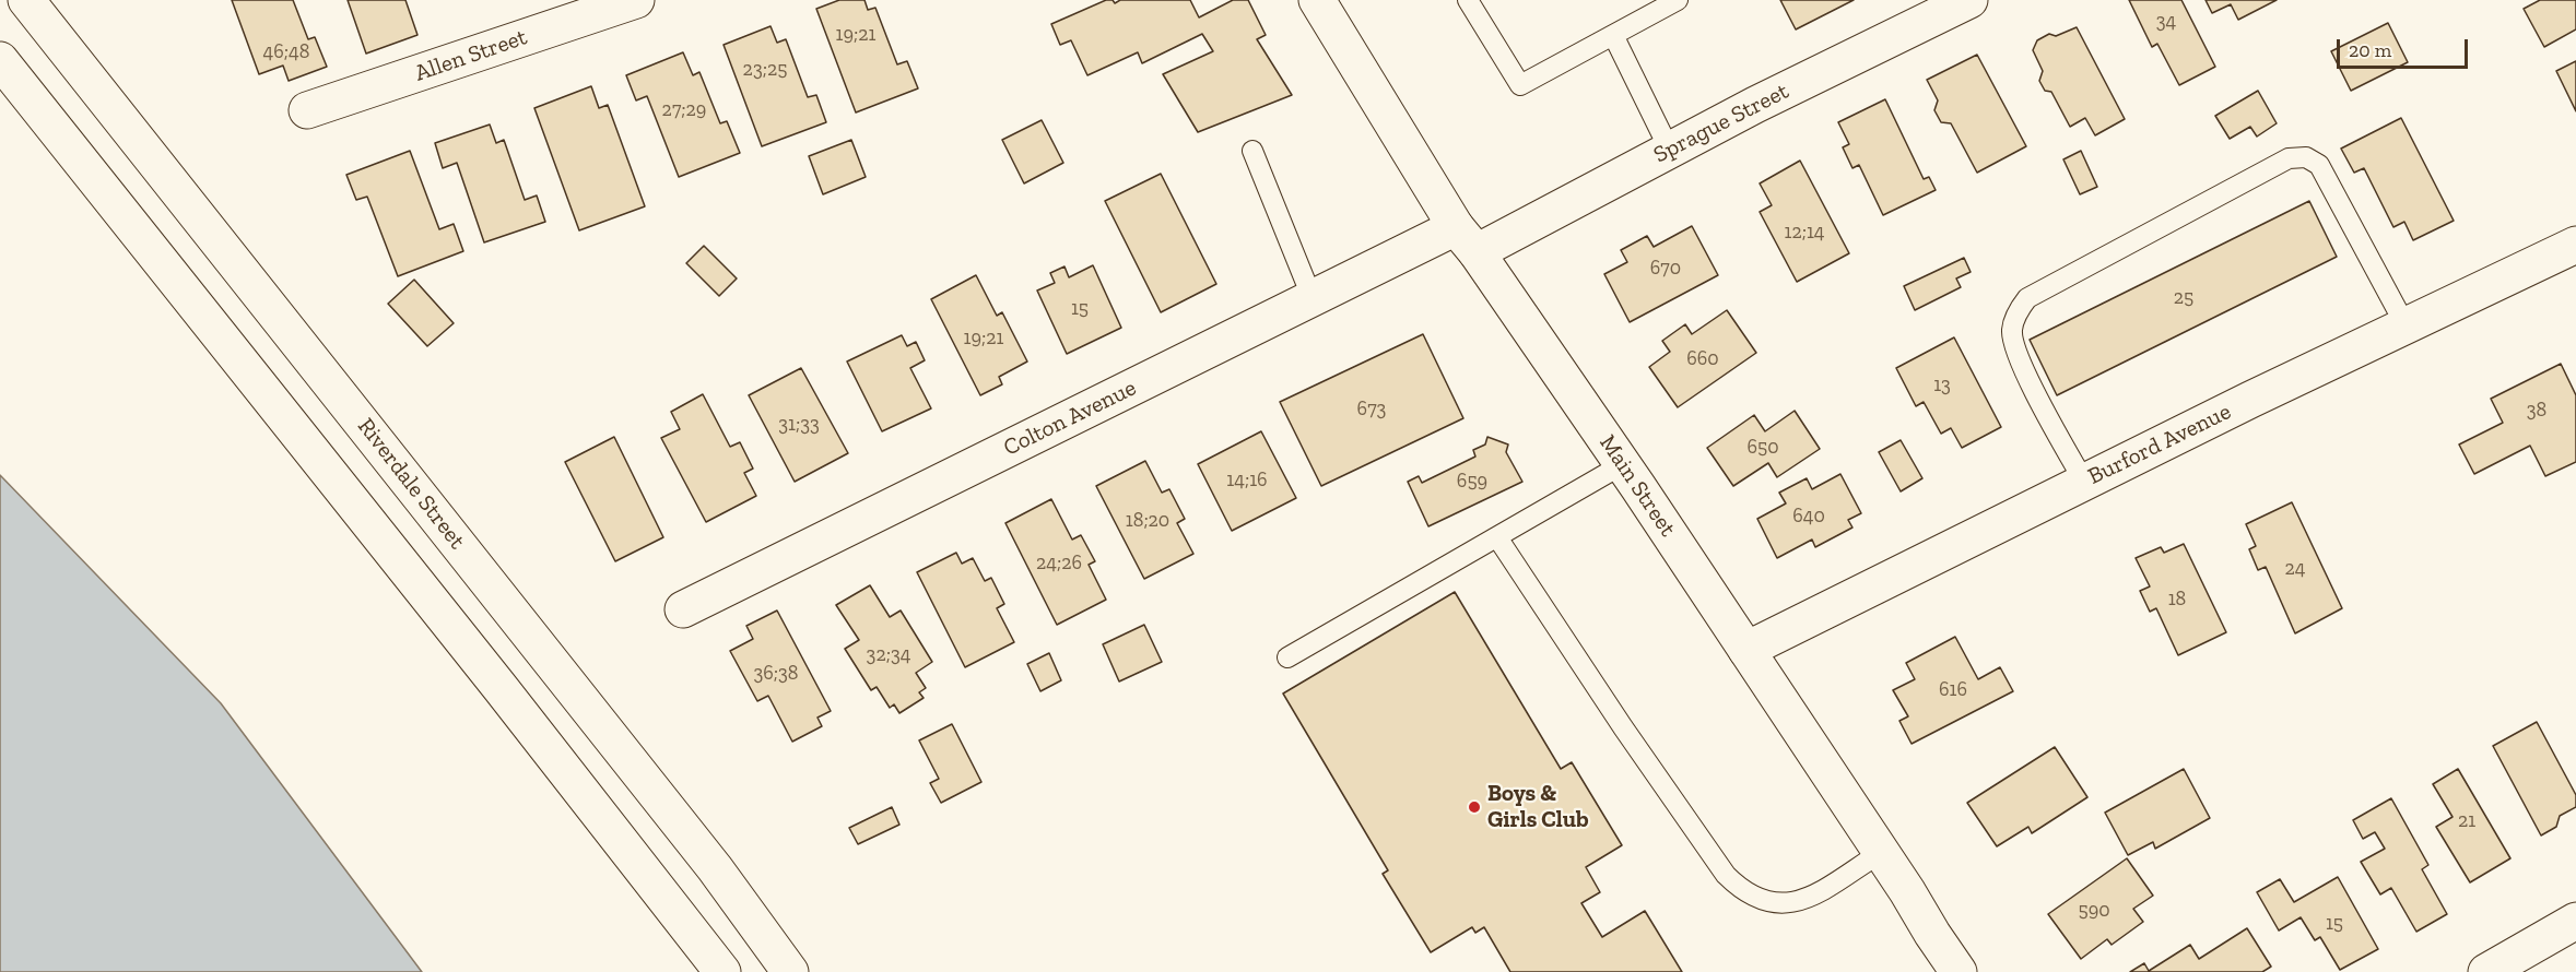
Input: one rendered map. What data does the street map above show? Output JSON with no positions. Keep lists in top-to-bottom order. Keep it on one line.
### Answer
{"streets":{"main road":["Allen Street","Sprague Street","Colton Avenue","Burford Avenue","Riverdale Street","Main Street"]},"crossings":[["Sprague Street","Colton Avenue"],["Sprague Street","Main Street"],["Colton Avenue","Main Street"],["Burford Avenue","Main Street"]],"places":["Boys & Girls Club"],"house_numbers":["34","19;21","46;48","23;25","27;29","12;14","670","25","15","19;21","660","13","673","38","31;33","650","14;16","659","640","18;20","24;26","24","18","32;34","36;38","616","21","590","15"],"scale_bar":"20 m"}
